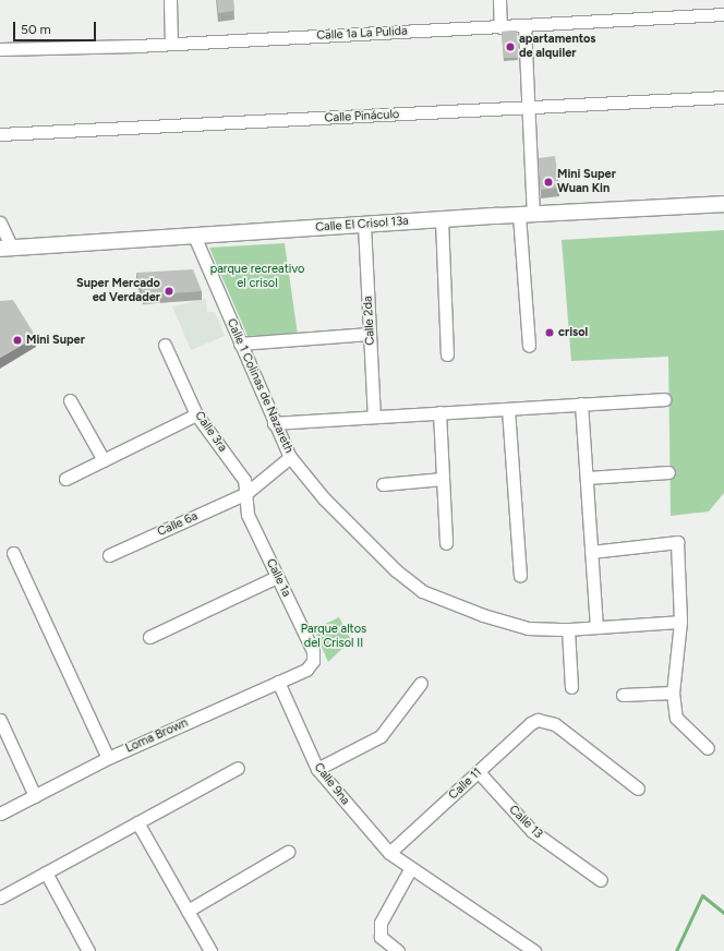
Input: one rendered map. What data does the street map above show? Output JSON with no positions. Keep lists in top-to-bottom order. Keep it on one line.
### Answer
{"streets":{"street":["Calle 1a La Pulida","Calle Pináculo","Calle El Crisol 13a","Calle 2da","Calle 1 Colinas de Nazareth","Calle 3ra","Calle 6a","Calle 1a","Loma Brown","Calle 9na","Calle 11","Calle 13"]},"crossings":[["Calle El Crisol 13a","Calle 2da"],["Calle El Crisol 13a","Calle 1 Colinas de Nazareth"],["Calle 1 Colinas de Nazareth","Calle 6a"],["Calle 3ra","Calle 6a"],["Calle 3ra","Calle 1a"],["Calle 6a","Calle 1a"],["Calle 1a","Loma Brown"],["Loma Brown","Calle 9na"],["Calle 9na","Calle 11"],["Calle 11","Calle 13"]],"parks":["parque recreativo el crisol","Parque altos del Crisol II"],"places":["apartamentos de alquiler","Mini Super Wuan Kin","Super Mercado ed Verdader","crisol","Mini Super"],"scale_bar":"50 m"}
